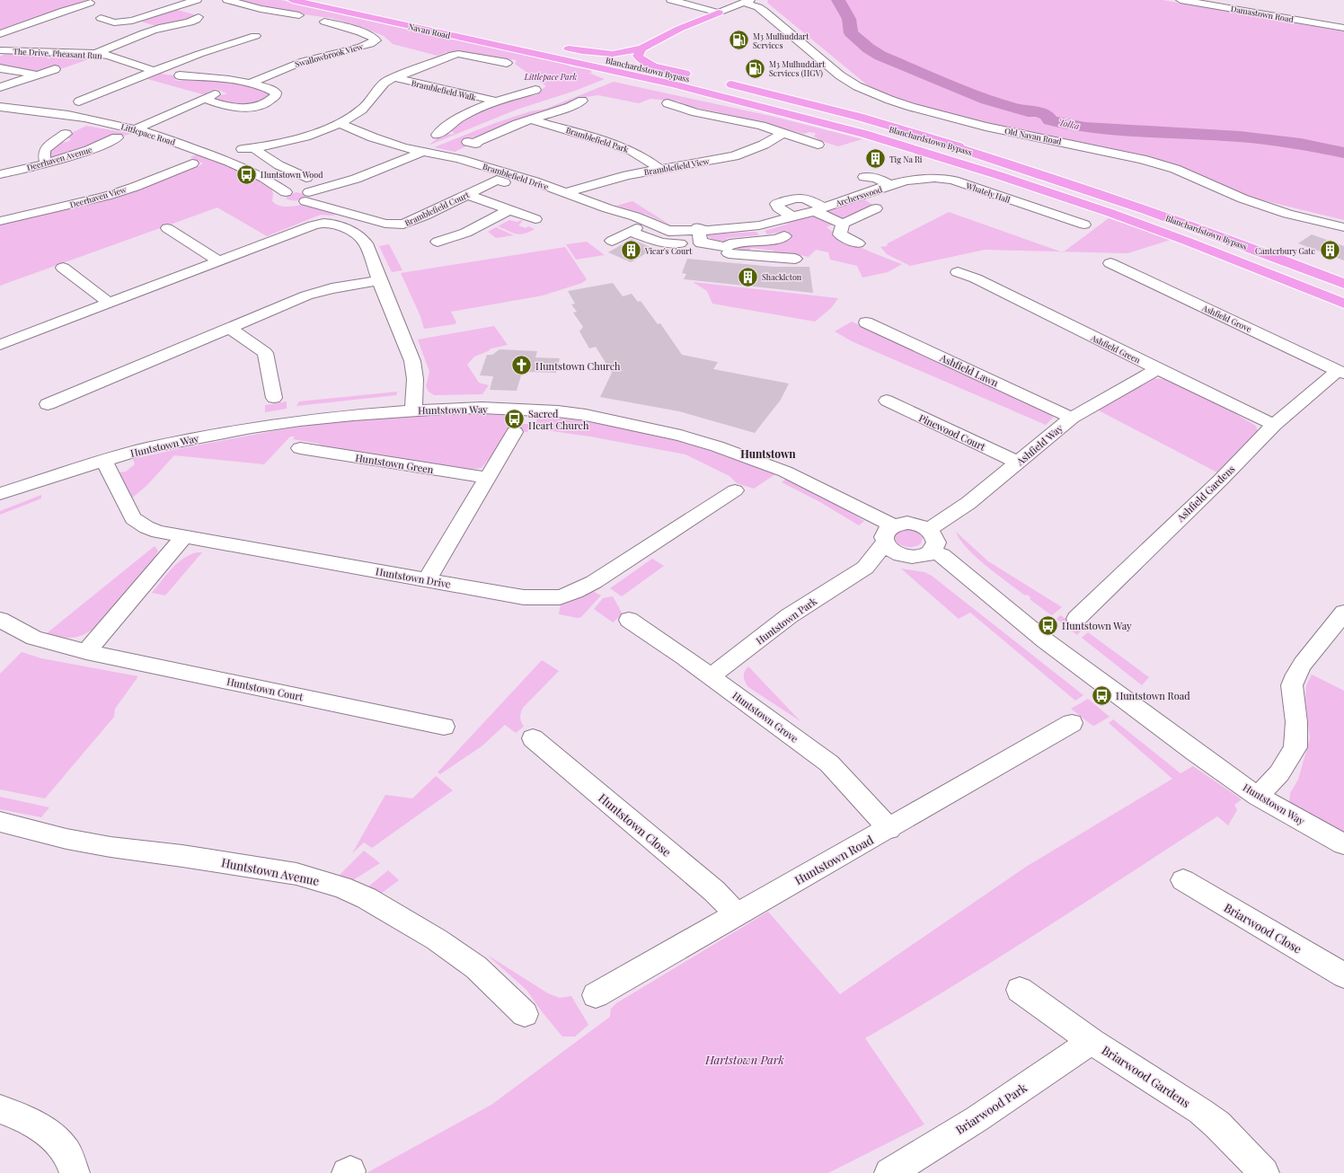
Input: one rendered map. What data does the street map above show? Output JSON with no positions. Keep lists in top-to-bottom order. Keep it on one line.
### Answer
{"streets":{"highway":["Navan Road","Blanchardstown Bypass"],"street":["Damastown Road","The Drive, Pheasant Run","Swallowbrook View","Bramblefield Walk","Littlepace Road","Old Navan Road","Bramblefield Park","Deerhaven Avenue","Bramblefield View","Bramblefield Drive","Whately Hall","Archerswood","Deerhaven View","Bramblefield Court","Ashfield Grove","Ashfield Green","Ashfield Lawn","Huntstown Way","Pinewood Court","Ashfield Way","Huntstown Green","Ashfield Gardens","Huntstown Drive","Huntstown Park","Huntstown Court","Huntstown Grove","Huntstown Close","Huntstown Road","Huntstown Avenue","Briarwood Close","Briarwood Gardens","Briarwood Park"]},"crossings":[["Navan Road","Blanchardstown Bypass"],["Littlepace Road","Bramblefield Court"],["Bramblefield Park","Bramblefield View"],["Bramblefield View","Bramblefield Drive"],["Bramblefield Drive","Archerswood"],["Whately Hall","Archerswood"],["Ashfield Grove","Ashfield Gardens"],["Ashfield Green","Ashfield Way"],["Ashfield Green","Ashfield Gardens"],["Ashfield Lawn","Ashfield Way"],["Huntstown Way","Ashfield Way"],["Huntstown Way","Huntstown Drive"],["Huntstown Way","Huntstown Park"],["Pinewood Court","Ashfield Way"],["Ashfield Way","Huntstown Park"],["Huntstown Park","Huntstown Grove"],["Huntstown Grove","Huntstown Road"],["Huntstown Close","Huntstown Road"],["Briarwood Gardens","Briarwood Park"]],"districts":["Huntstown"],"water":["Tolka"],"parks":["Littlepace Park","Hartstown Park"],"places":{"fuel station":["M3 Mulhuddart Services","M3 Mulhuddart Services (HGV)"],"building":["Tig Na Ri","Vicar's Court","Canterbury Gate","Shackleton"],"bus stop":["Huntstown Wood","Sacred Heart Church","Huntstown Way","Huntstown Road"],"church":["Huntstown Church"]}}
